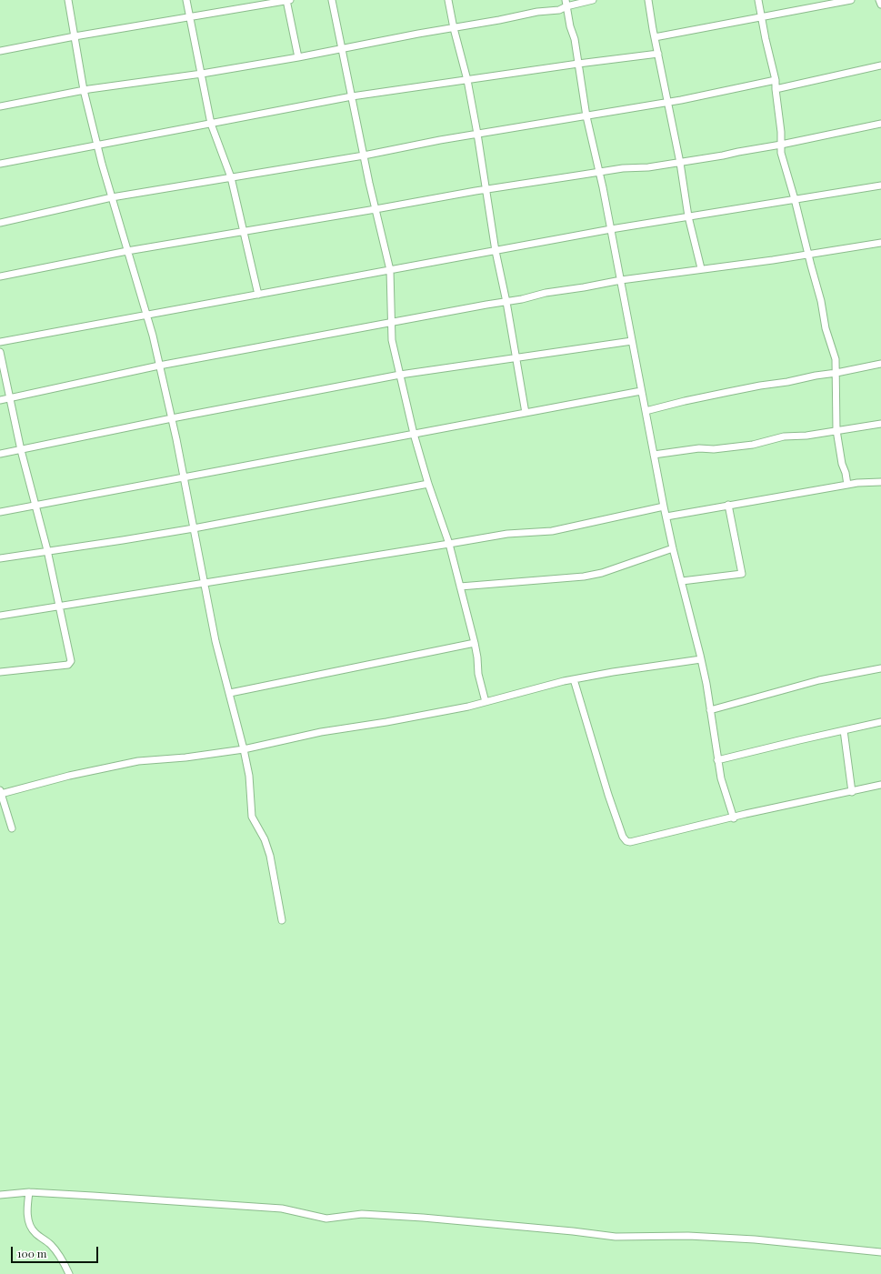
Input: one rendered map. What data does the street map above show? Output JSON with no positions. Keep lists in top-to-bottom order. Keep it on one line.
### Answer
{"scale_bar":"100 m"}
